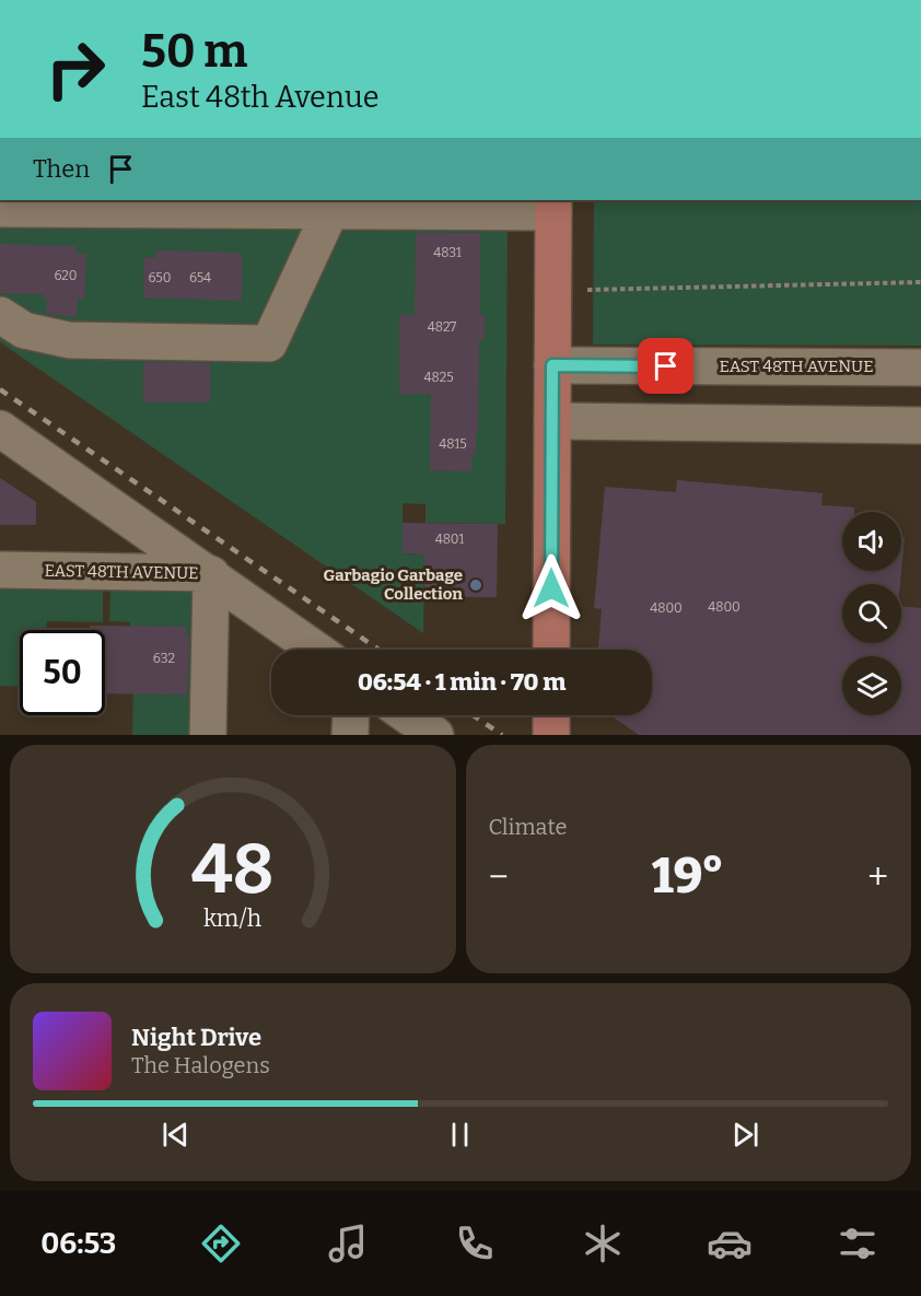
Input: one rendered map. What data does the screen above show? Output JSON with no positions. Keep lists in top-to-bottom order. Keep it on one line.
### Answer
{"streets":{"street":["EAST 48TH AVENUE"]},"places":["Garbagio Garbage Collection"],"house_numbers":["4831","620","650","654","4827","4825","4815","4801","4800","4800","632"],"page":{"turn":["50 m","East 48th Avenue"],"then":"Then","limit":"50","trip":"06:54 · 1 min · 70 m","tile":"Climate","heat":["−","19°","+"],"song":["Night Drive","The Halogens"],"tabs":"06:53","gauge":["48","km/h"]}}
